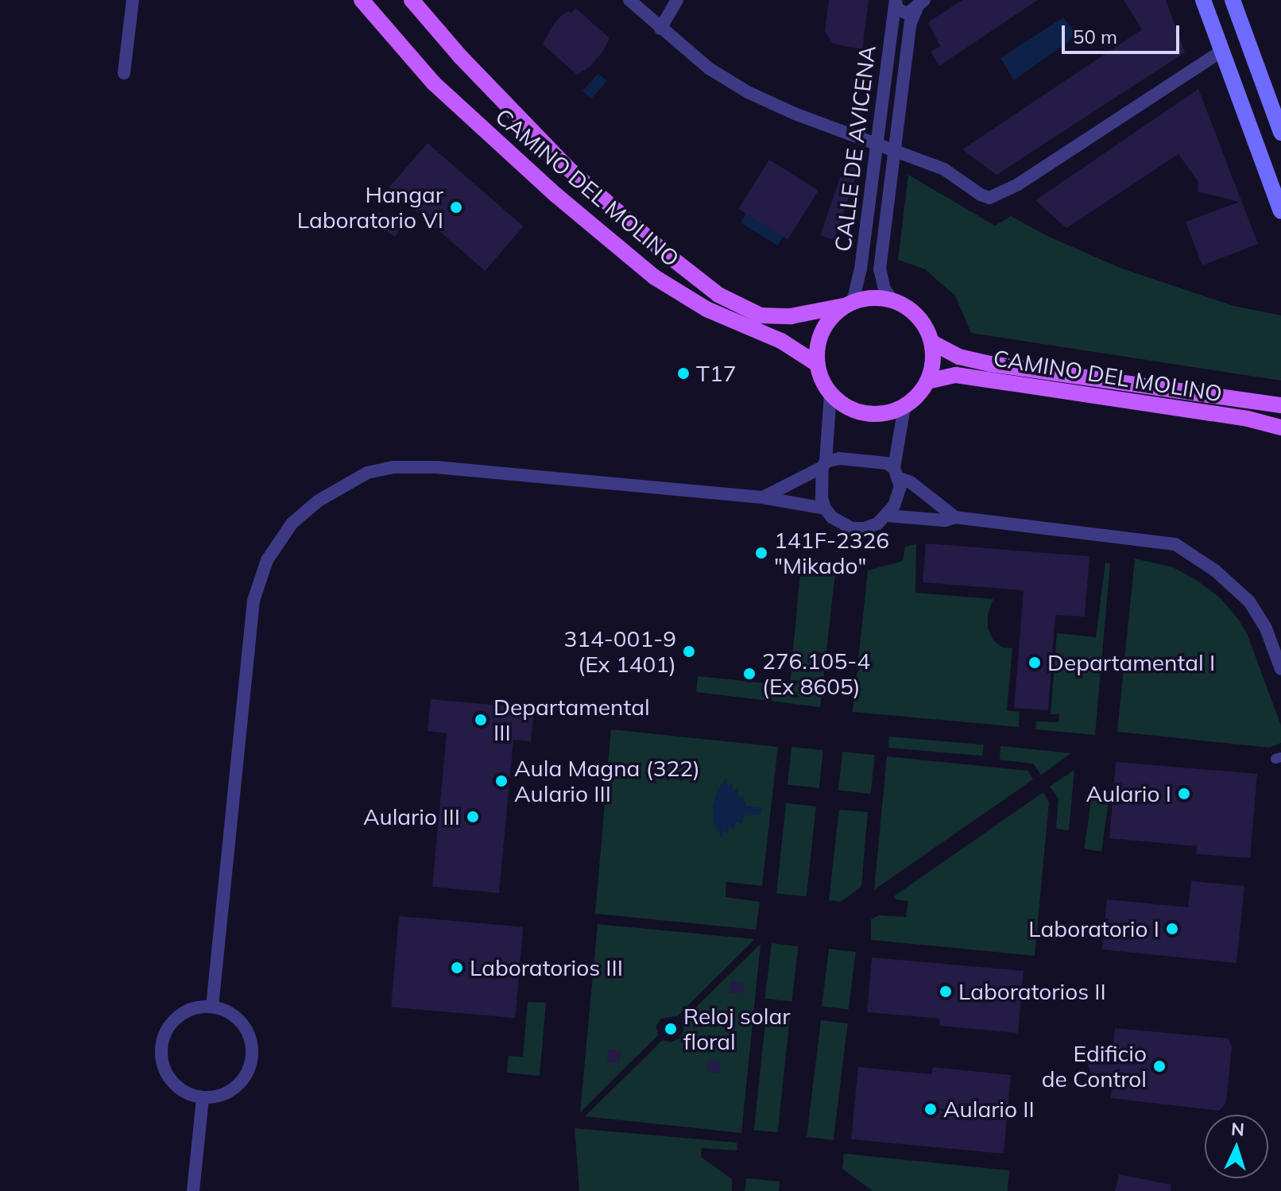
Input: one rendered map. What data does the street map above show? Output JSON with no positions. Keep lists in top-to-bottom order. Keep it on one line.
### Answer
{"streets":{"main road":["CAMINO DEL MOLINO"],"street":["CALLE DE AVICENA"]},"crossings":[["CALLE DE AVICENA","CAMINO DEL MOLINO"]],"places":["Hangar Laboratorio VI","T17","141F-2326 \"Mikado\"","314-001-9 (Ex 1401)","Departamental I","276.105-4 (Ex 8605)","Departamental III","Aula Magna (322) Aulario III","Aulario I","Aulario III","Laboratorio I","Laboratorios III","Laboratorios II","Reloj solar floral","Edificio de Control","Aulario II"],"scale_bar":"50 m","north":"top"}
